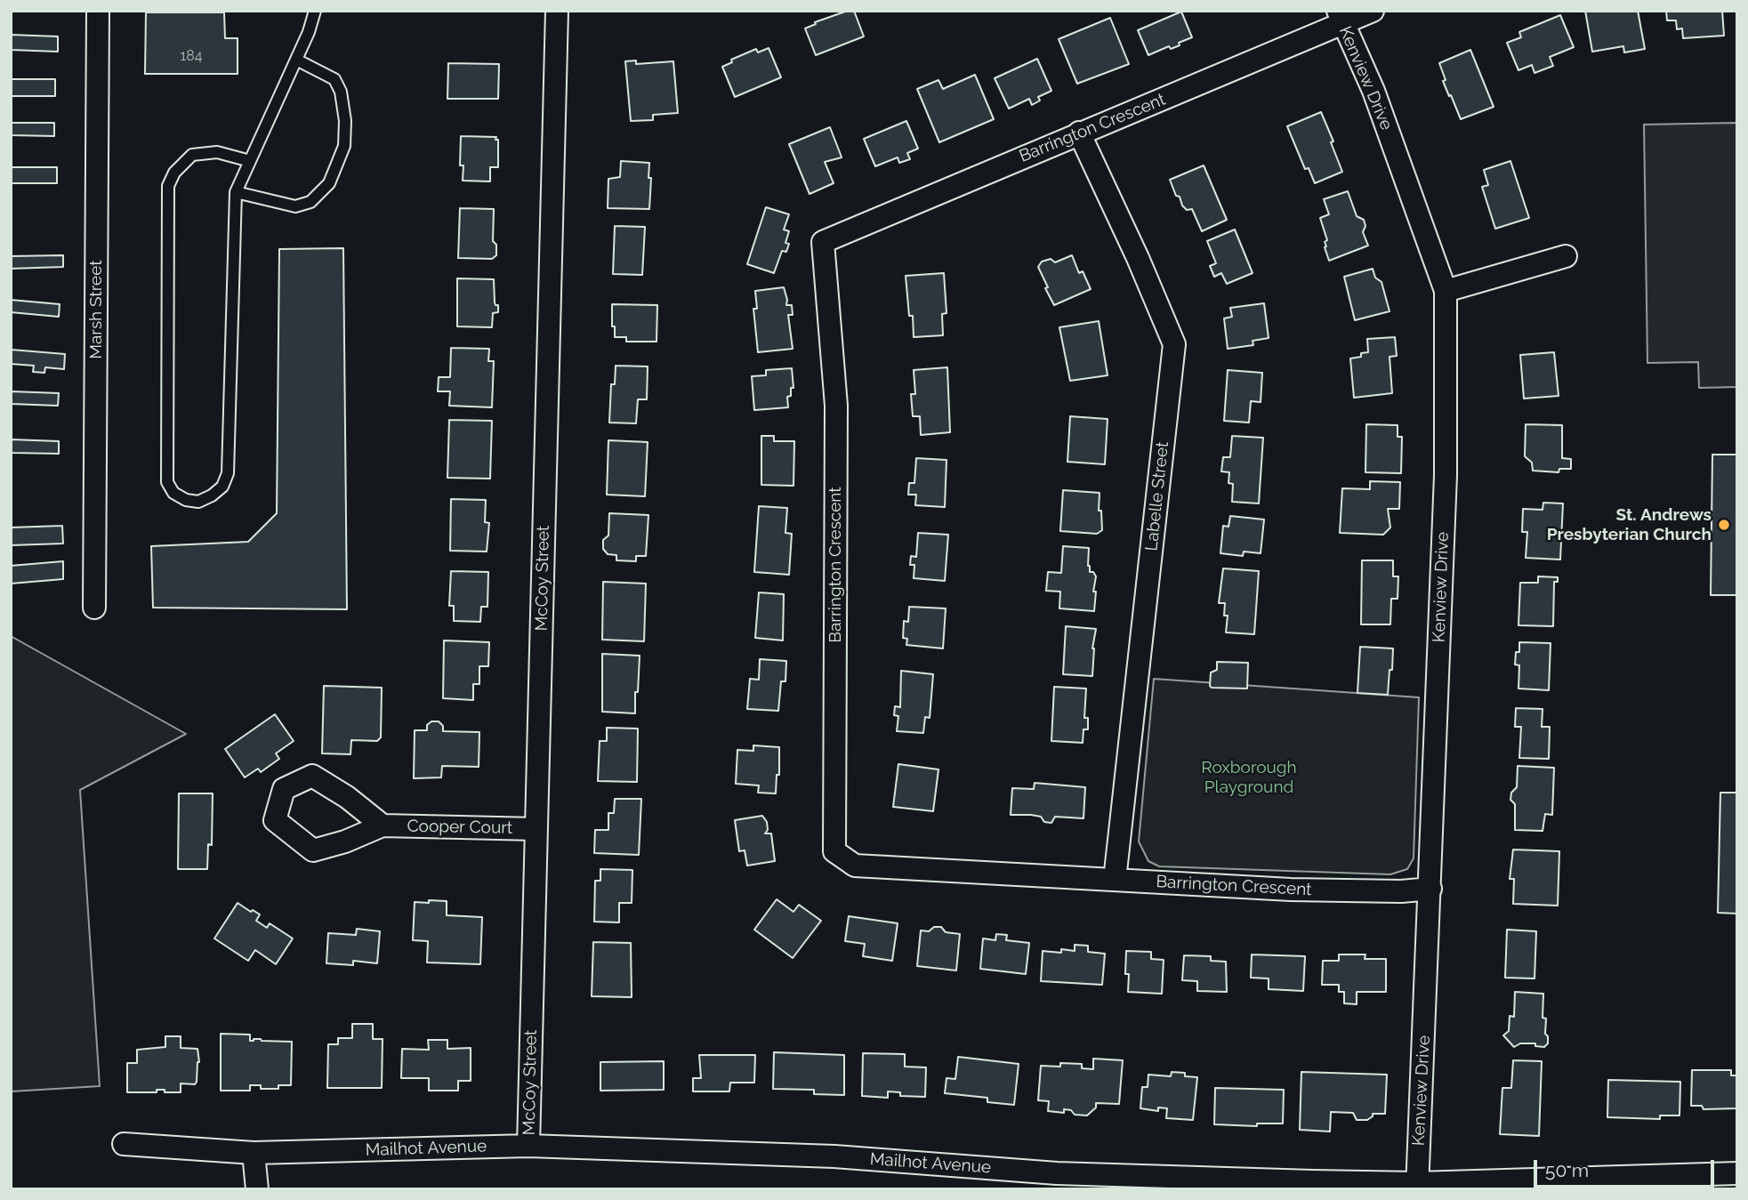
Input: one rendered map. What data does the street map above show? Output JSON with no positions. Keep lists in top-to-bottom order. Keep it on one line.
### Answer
{"streets":{"street":["Kenview Drive","Barrington Crescent","Marsh Street","Labelle Street","McCoy Street","Cooper Court","Mailhot Avenue"]},"crossings":[["Kenview Drive","Barrington Crescent"],["Kenview Drive","Mailhot Avenue"],["Barrington Crescent","Labelle Street"],["McCoy Street","Cooper Court"],["McCoy Street","Mailhot Avenue"]],"parks":["Roxborough Playground"],"places":["St. Andrews Presbyterian Church"],"house_numbers":["184"],"scale_bar":"50 m"}
